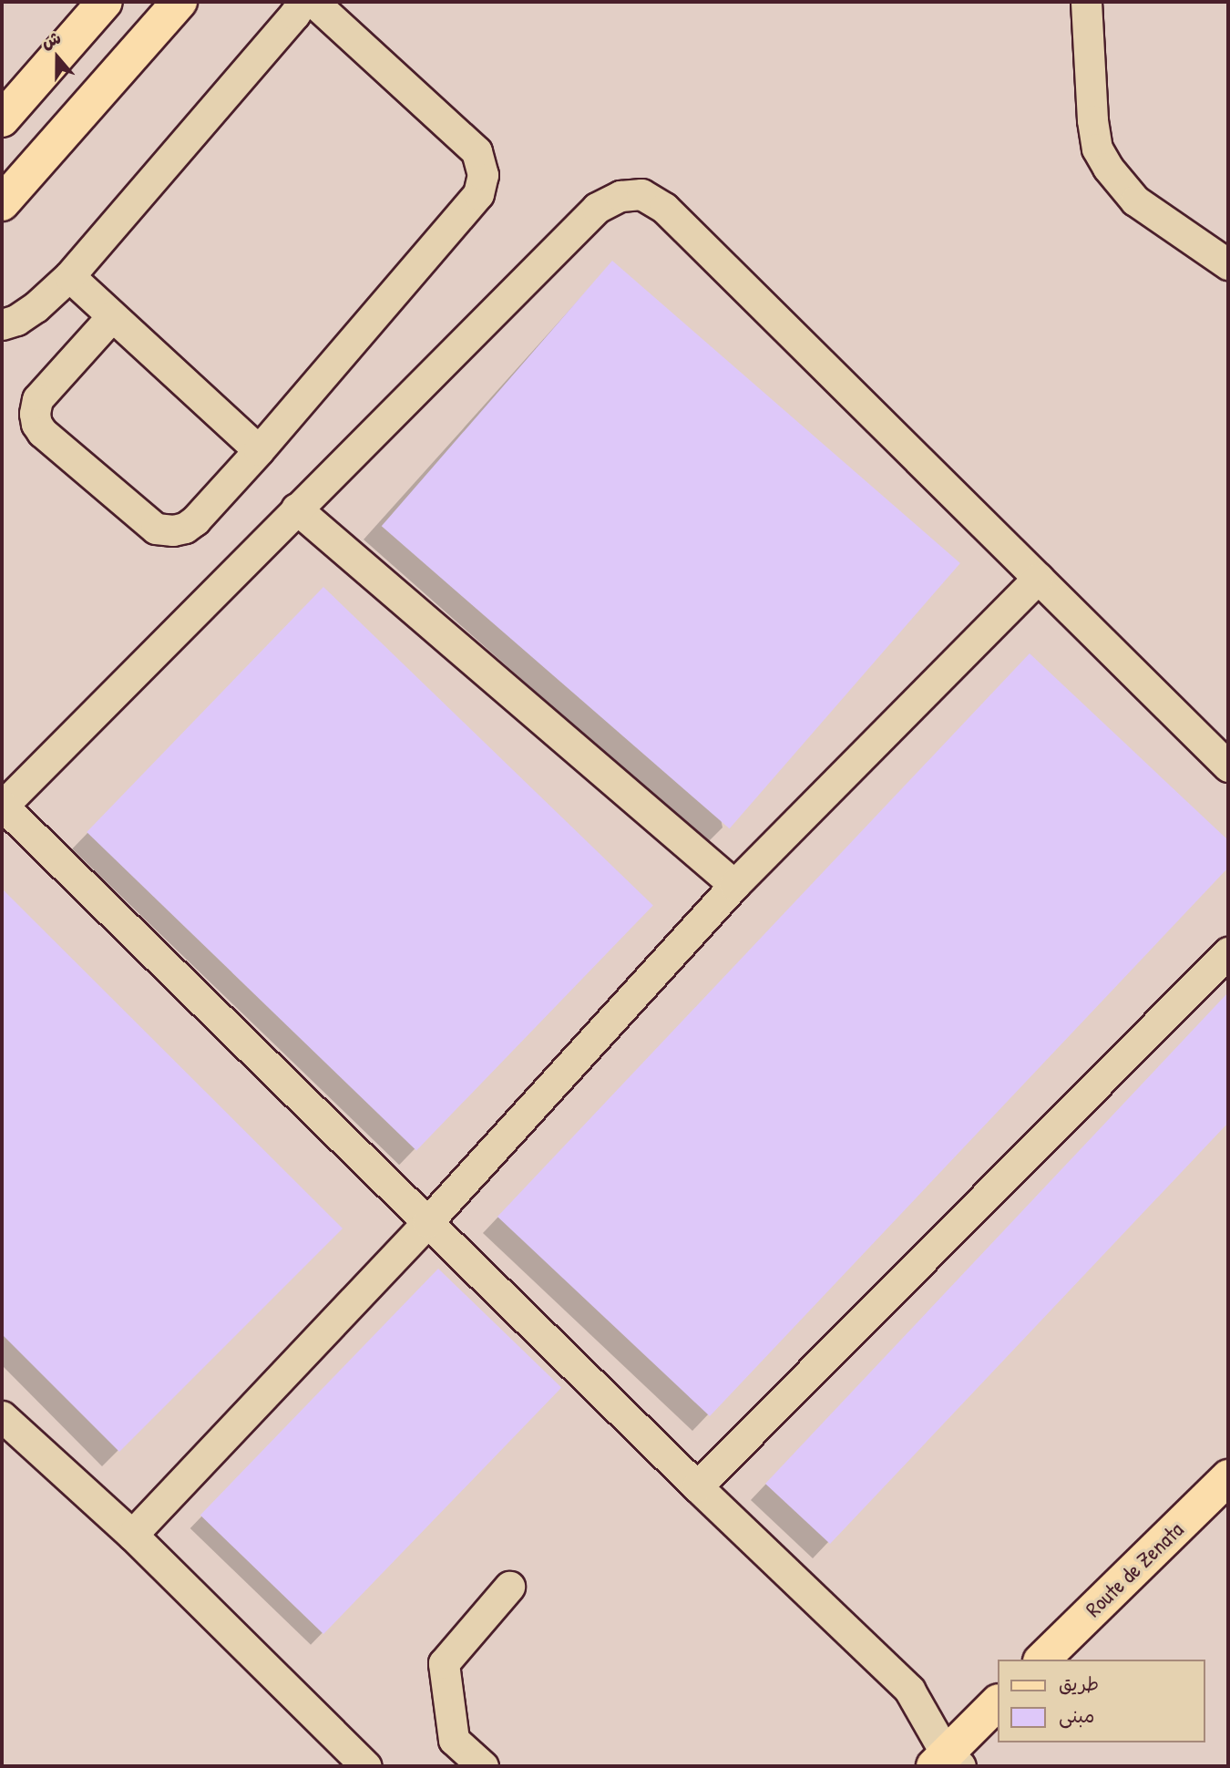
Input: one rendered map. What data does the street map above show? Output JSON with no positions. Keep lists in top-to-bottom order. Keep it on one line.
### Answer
{"streets":{"main road":["Route de Zenata"]},"legend":["طريق","مبنى"],"north":"top"}
